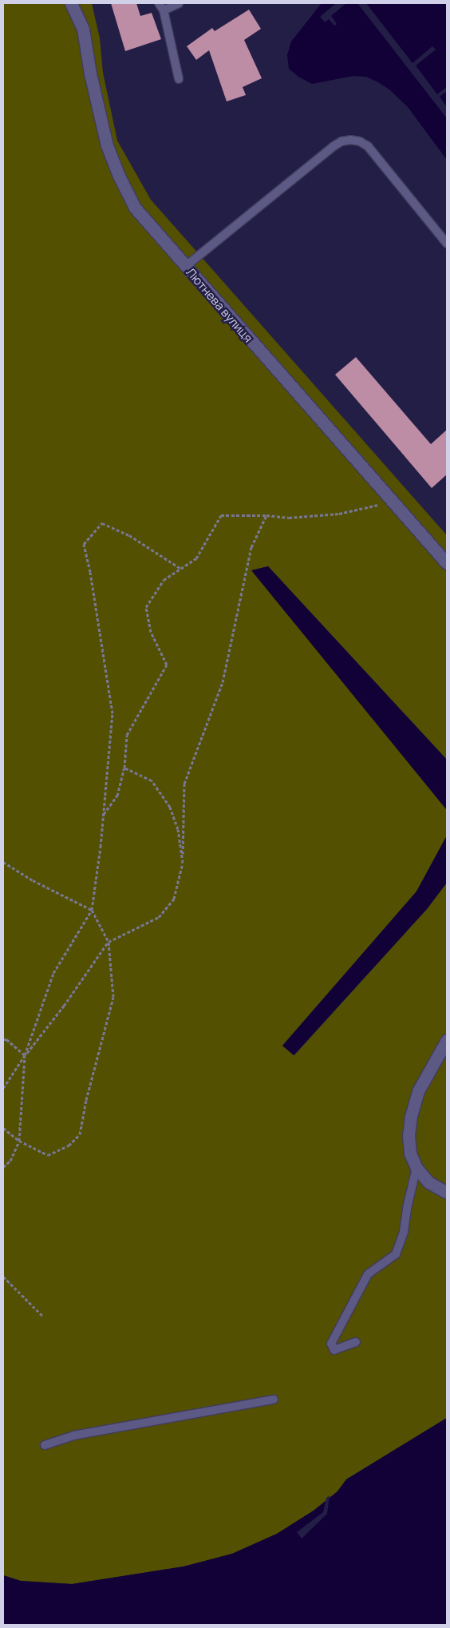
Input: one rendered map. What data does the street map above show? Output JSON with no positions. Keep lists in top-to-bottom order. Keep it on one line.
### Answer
{"streets":{"street":["Лютнева вулиця"]}}
